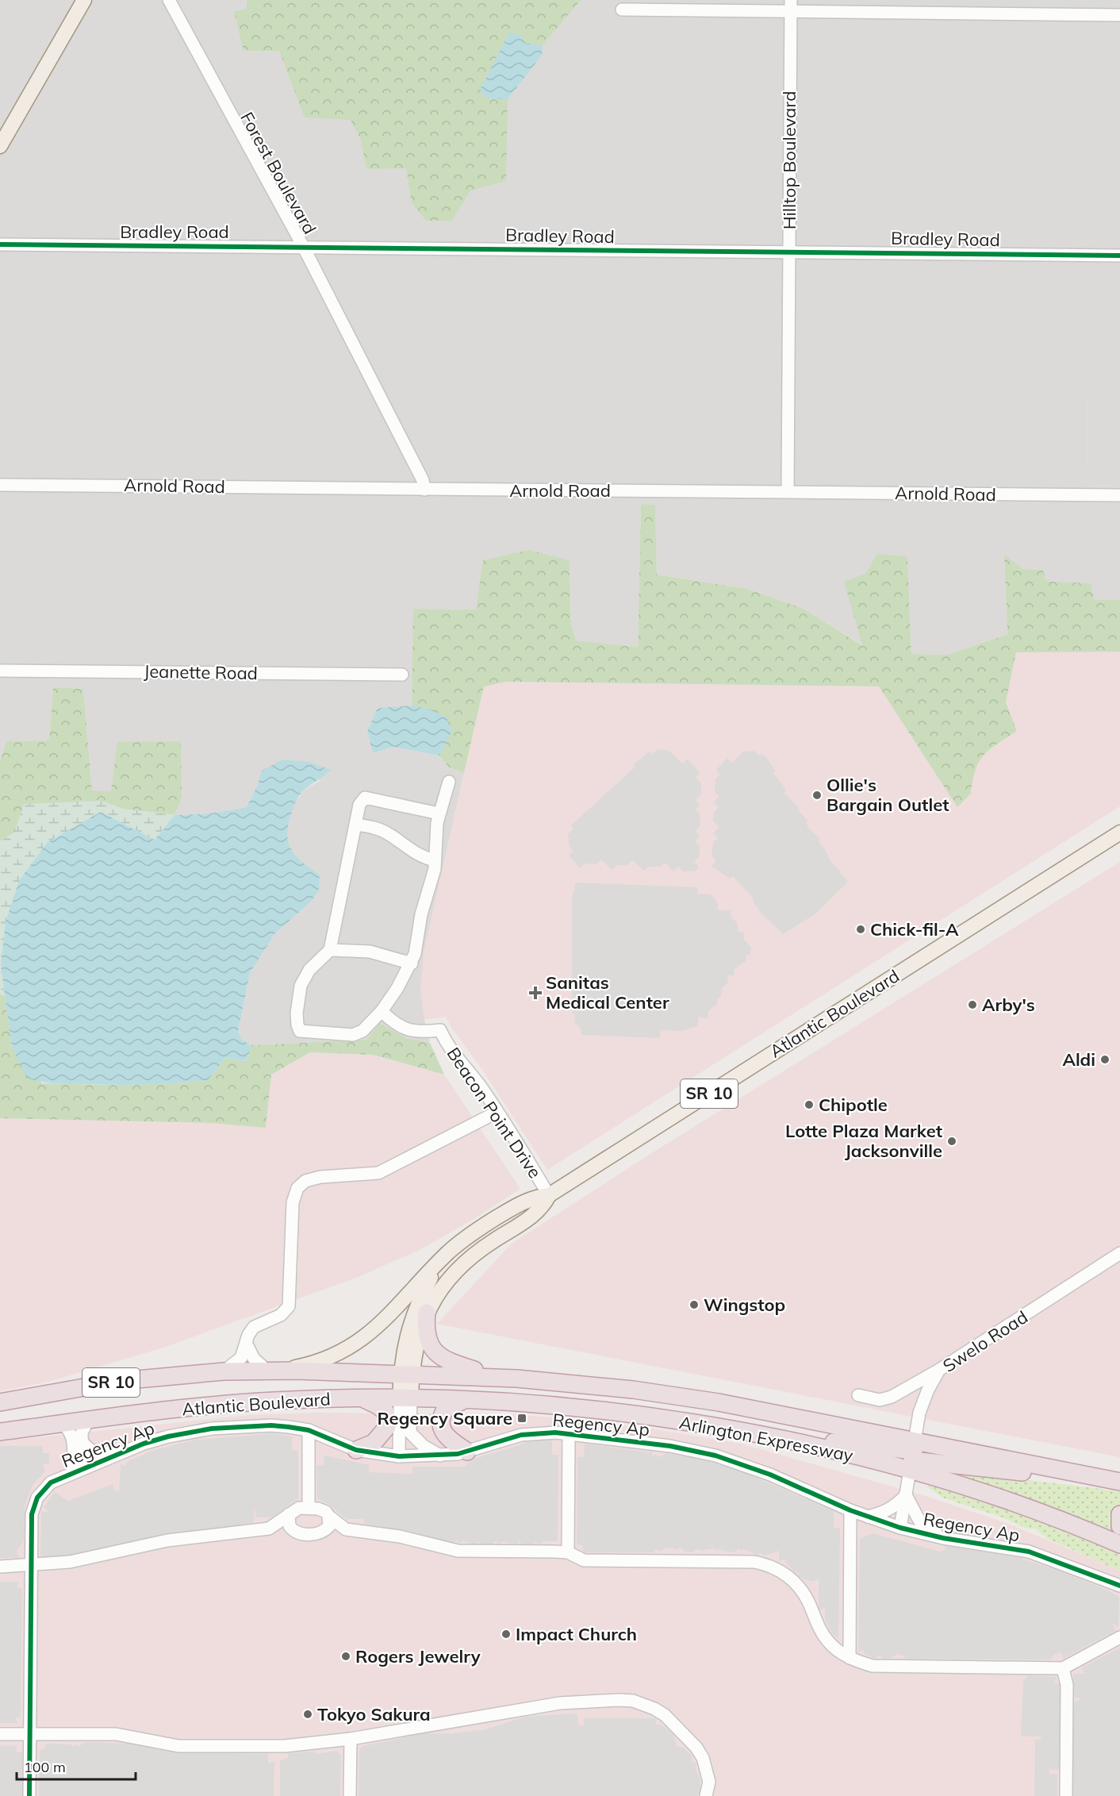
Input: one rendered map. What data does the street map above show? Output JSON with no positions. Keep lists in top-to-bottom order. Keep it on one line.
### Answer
{"streets":{"highway":["Atlantic Boulevard","SR 10","Arlington Expressway"],"street":["Hilltop Boulevard","Forest Boulevard","Bradley Road","Arnold Road","Jeanette Road","Beacon Point Drive","Swelo Road","Regency Ap"]},"crossings":[["Hilltop Boulevard","Bradley Road"],["Hilltop Boulevard","Arnold Road"],["Forest Boulevard","Bradley Road"],["Forest Boulevard","Arnold Road"],["Atlantic Boulevard","Beacon Point Drive"],["Atlantic Boulevard","Regency Ap"],["Atlantic Boulevard","Arlington Expressway"],["Swelo Road","Regency Ap"],["Swelo Road","Arlington Expressway"]],"places":{"other":["Ollie's Bargain Outlet","Chick-fil-A","Arby's","Aldi","Chipotle","Lotte Plaza Market Jacksonville","Wingstop","Impact Church","Rogers Jewelry","Tokyo Sakura"],"health":["Sanitas Medical Center"],"transit":["Regency Square"]},"scale_bar":"100 m"}
